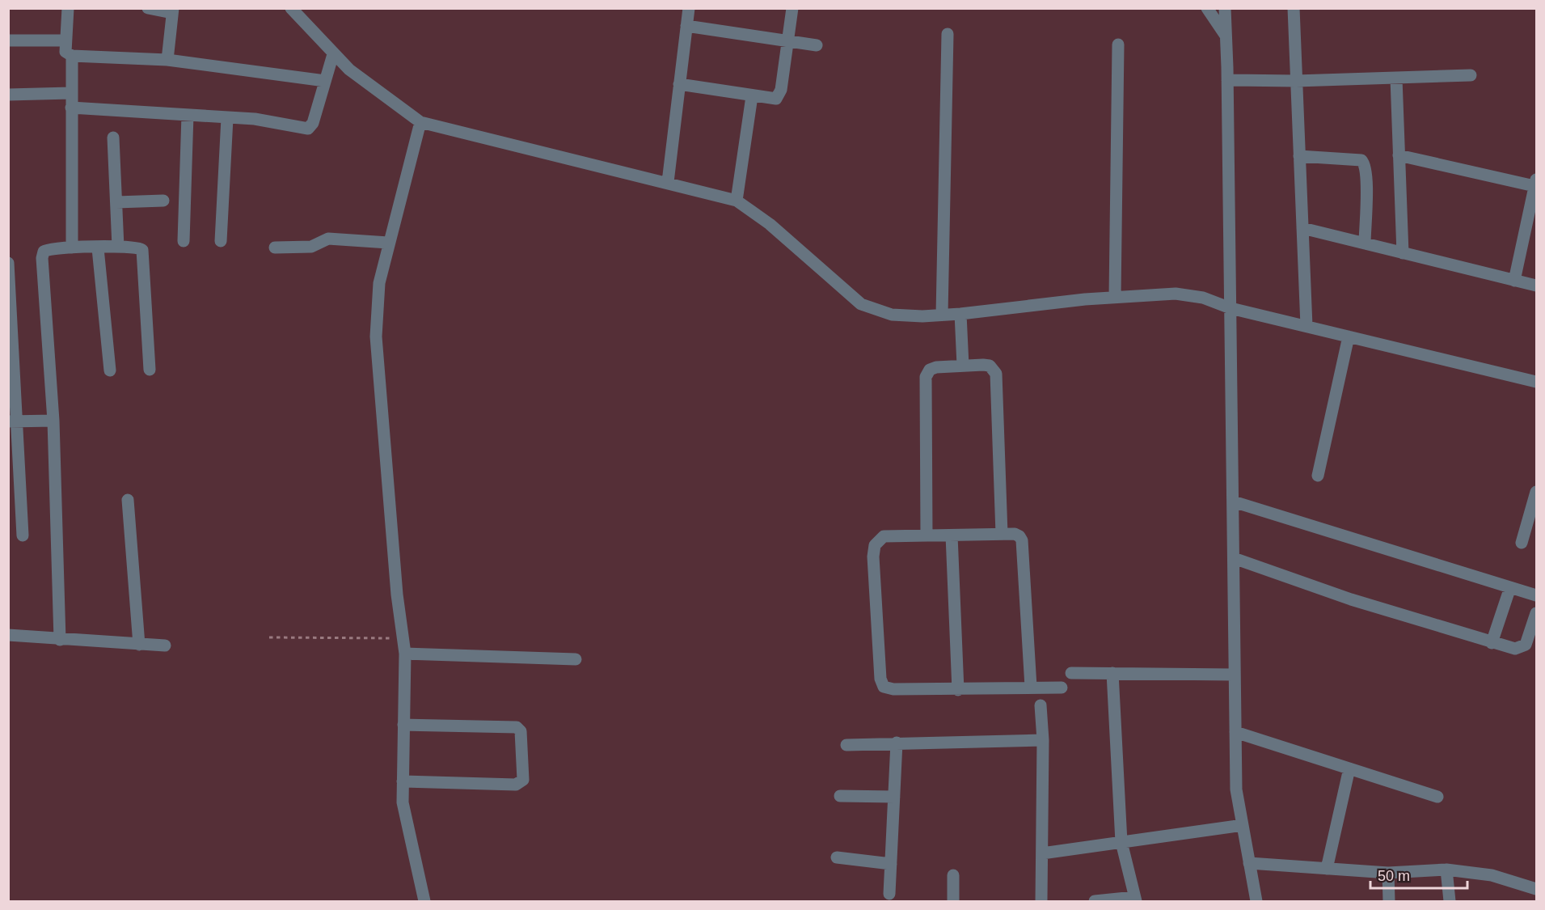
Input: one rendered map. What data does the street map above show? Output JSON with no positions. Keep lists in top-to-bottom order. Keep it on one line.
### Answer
{"scale_bar":"50 m"}
